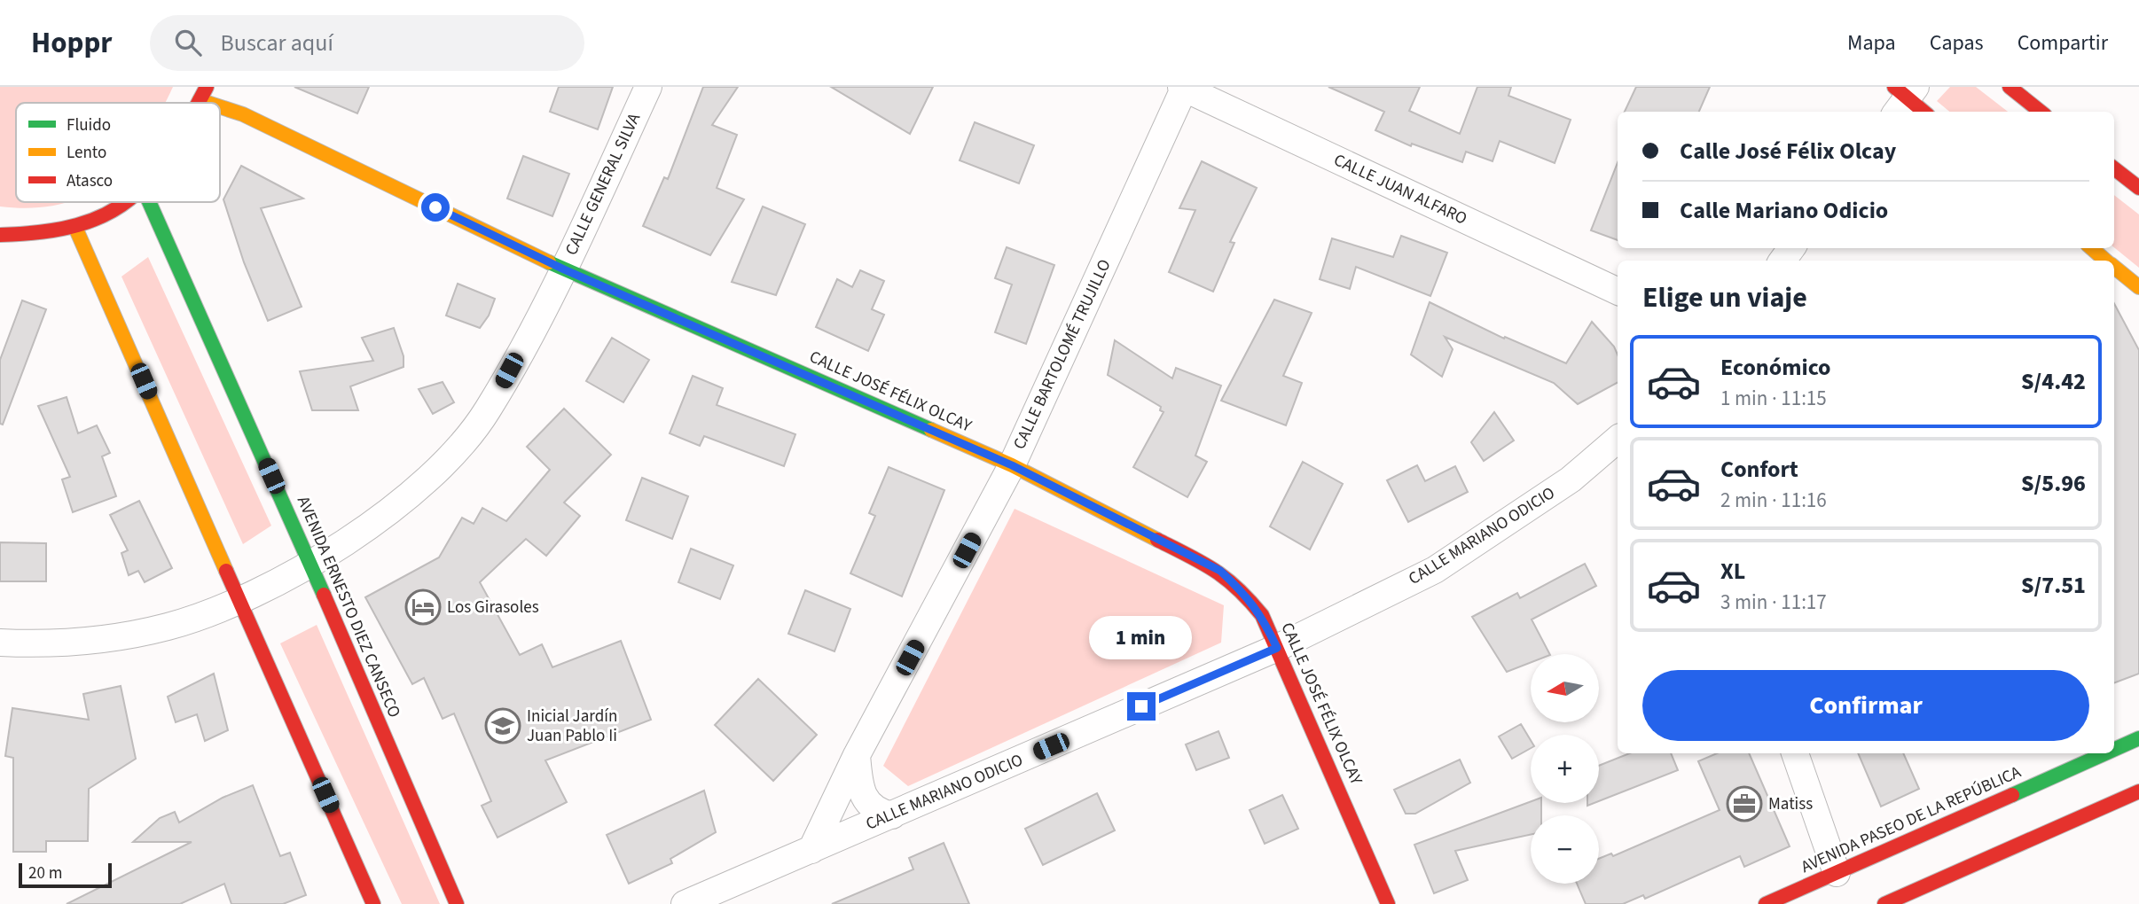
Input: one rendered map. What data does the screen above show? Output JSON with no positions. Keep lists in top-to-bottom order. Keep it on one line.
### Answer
{"streets":{"main road":["CALLE JOSÉ FÉLIX OLCAY","AVENIDA ERNESTO DIEZ CANSECO","AVENIDA PASEO DE LA REPÚBLICA"],"street":["CALLE GENERAL SILVA","CALLE JUAN ALFARO","CALLE BARTOLOMÉ TRUJILLO","CALLE MARIANO ODICIO"]},"crossings":[["CALLE GENERAL SILVA","CALLE JOSÉ FÉLIX OLCAY"],["CALLE GENERAL SILVA","AVENIDA ERNESTO DIEZ CANSECO"],["CALLE JUAN ALFARO","CALLE BARTOLOMÉ TRUJILLO"],["CALLE BARTOLOMÉ TRUJILLO","CALLE JOSÉ FÉLIX OLCAY"],["CALLE BARTOLOMÉ TRUJILLO","CALLE MARIANO ODICIO"],["CALLE JOSÉ FÉLIX OLCAY","CALLE MARIANO ODICIO"]],"places":{"hotel":["Los Girasoles"],"school or university":["Inicial Jardín Juan Pablo Ii"],"office":["Matiss"]},"legend":["Fluido","Lento","Atasco"],"scale_bar":"20 m","north":"left","page":{"header":"Hoppr","search":"Buscar aquí","nav":["Mapa","Capas","Compartir"],"banner":["Calle José Félix Olcay","Calle Mariano Odicio"],"heading":"Elige un viaje","list":[{"name":"Económico","note":"1 min · 11:15","value":"S/4.42"},{"name":"Confort","note":"2 min · 11:16","value":"S/5.96"},{"name":"XL","note":"3 min · 11:17","value":"S/7.51"}],"bubble":"1 min","map_buttons":["+","−"],"buttons":"Confirmar","scale":"20 m"}}
